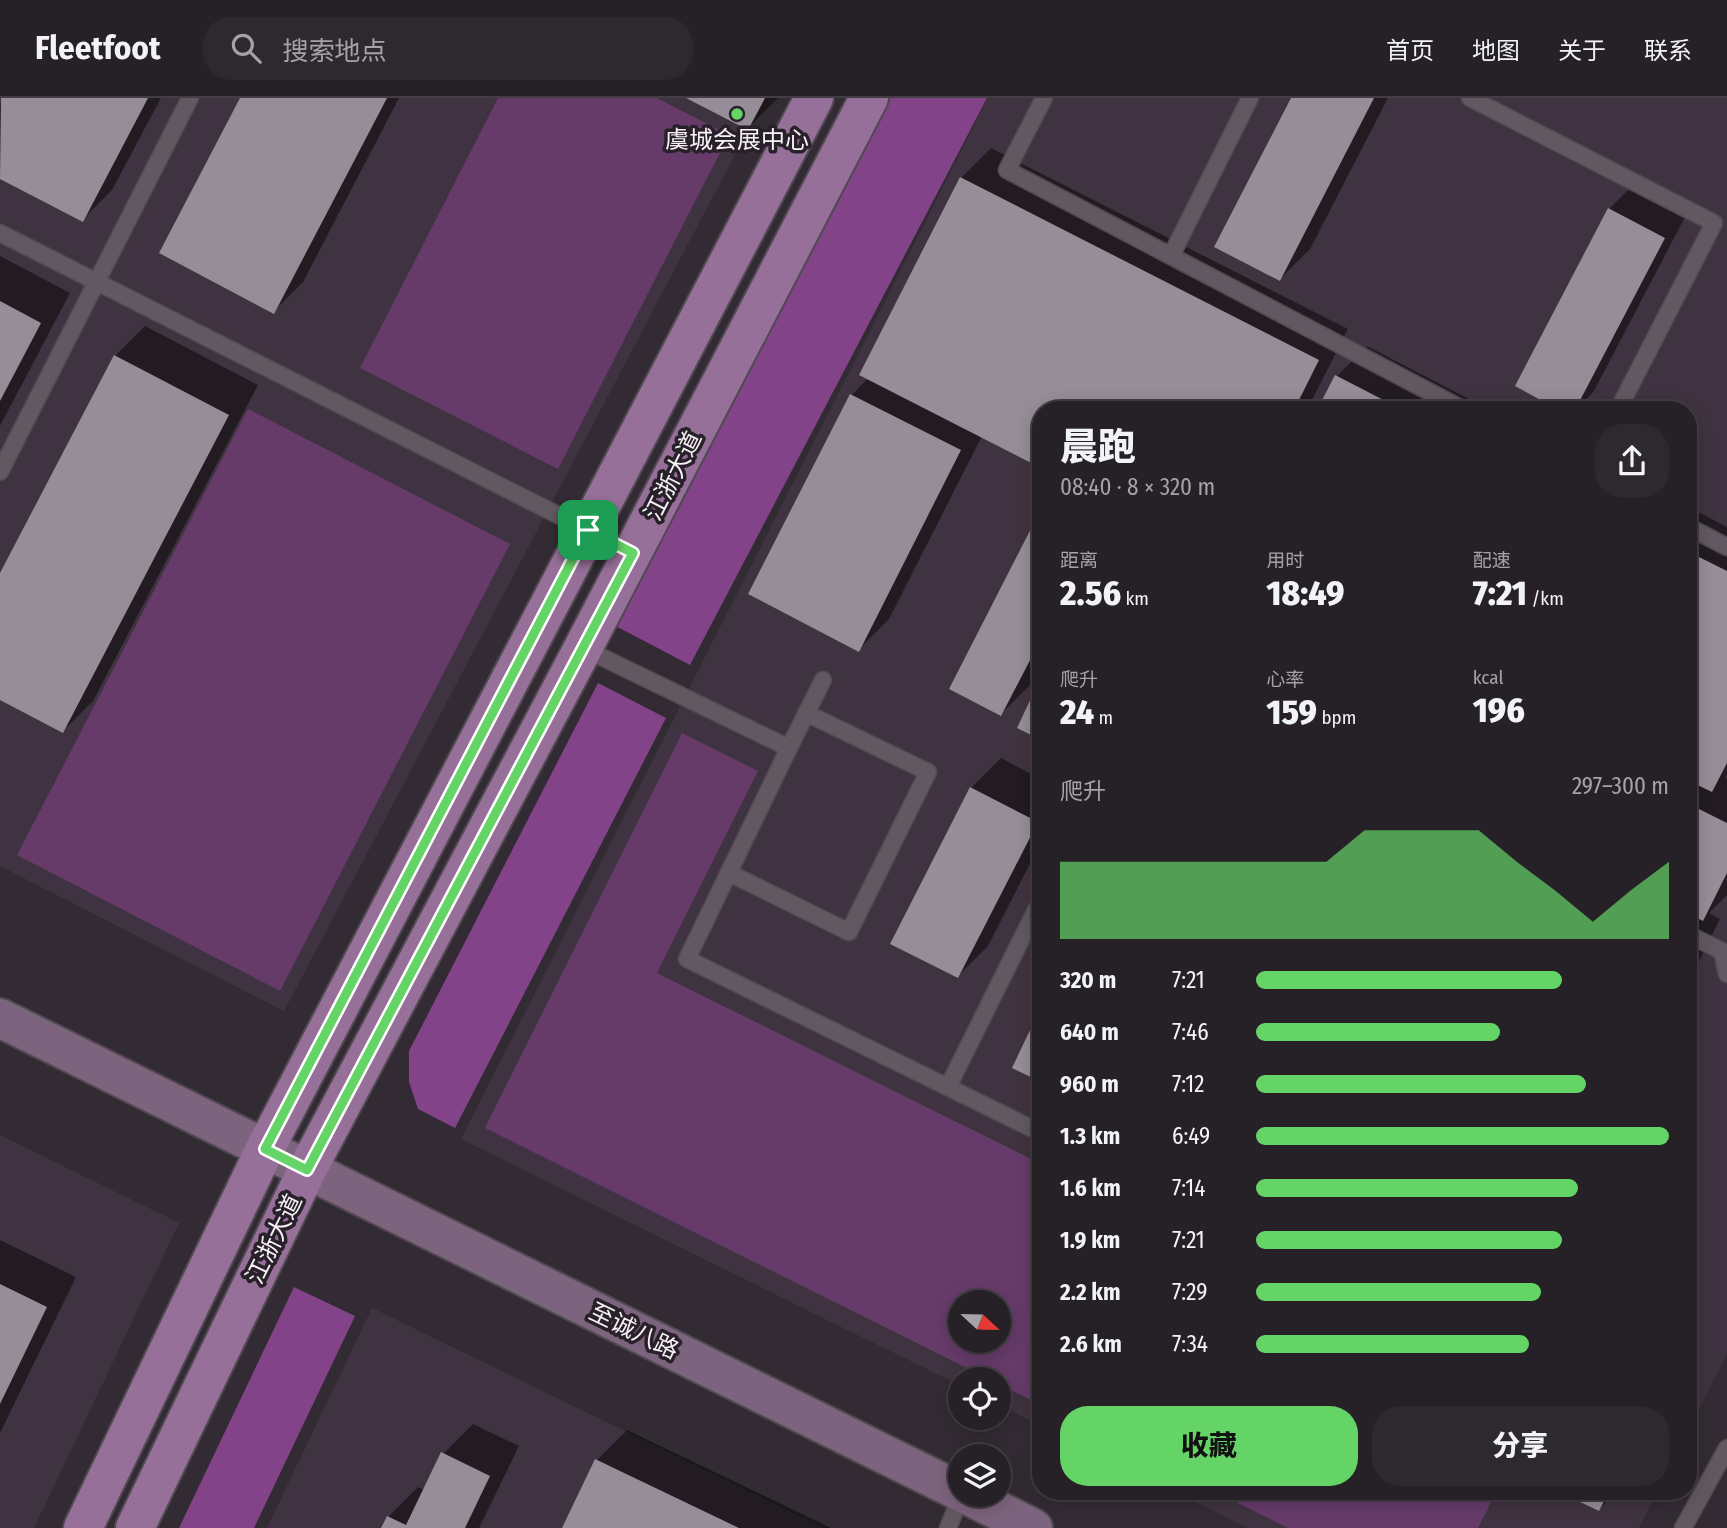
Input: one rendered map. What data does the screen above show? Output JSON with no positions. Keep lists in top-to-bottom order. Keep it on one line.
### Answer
{"streets":{"main road":["江浙大道","至诚八路"]},"crossings":[["江浙大道","至诚八路"]],"places":["虞城会展中心"],"north":"right","page":{"header":"Fleetfoot","search":"搜索地点","nav":["首页","地图","关于","联系"],"heading":["晨跑","08:40 · 8 × 320 m"],"stats":[["距离","2.56 km"],["用时","18:49"],["配速","7:21 /km"],["爬升","24 m"],["心率","159 bpm"],["kcal","196"]],"chart":["爬升","297–300 m"],"list":[{"name":"320 m","note":"7:21"},{"name":"640 m","note":"7:46"},{"name":"960 m","note":"7:12"},{"name":"1.3 km","note":"6:49"},{"name":"1.6 km","note":"7:14"},{"name":"1.9 km","note":"7:21"},{"name":"2.2 km","note":"7:29"},{"name":"2.6 km","note":"7:34"}],"buttons":["收藏","分享"]}}
